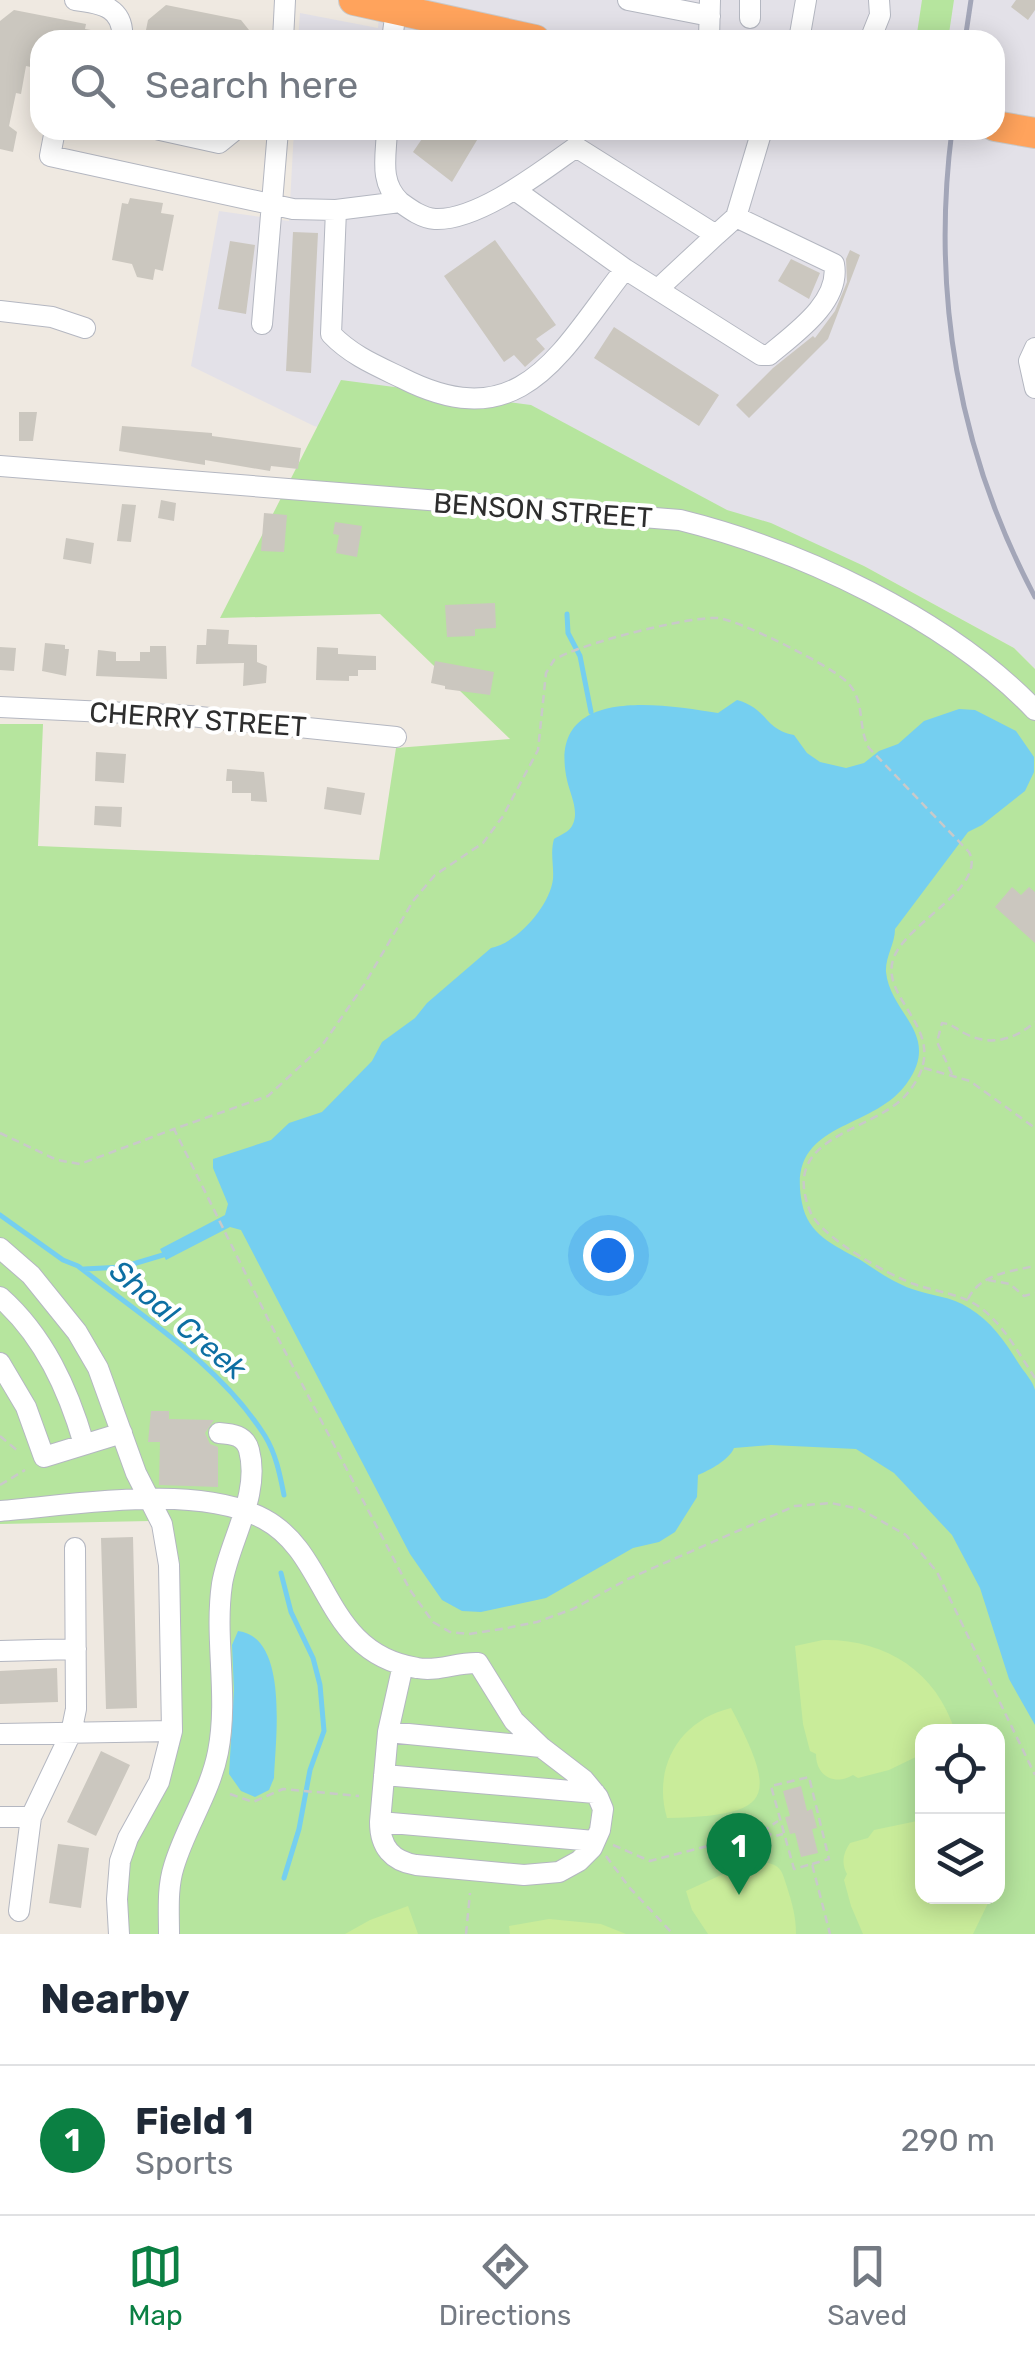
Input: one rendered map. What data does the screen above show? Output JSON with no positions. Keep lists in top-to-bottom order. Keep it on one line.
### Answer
{"streets":{"street":["BENSON STREET","CHERRY STREET"]},"water":["Shoal Creek"],"page":{"search":"Search here","pins":"1","heading":"Nearby","list":[{"mark":"1","name":"Field 1","note":"Sports","value":"290 m"}],"nav":["Map","Directions","Saved"]}}
